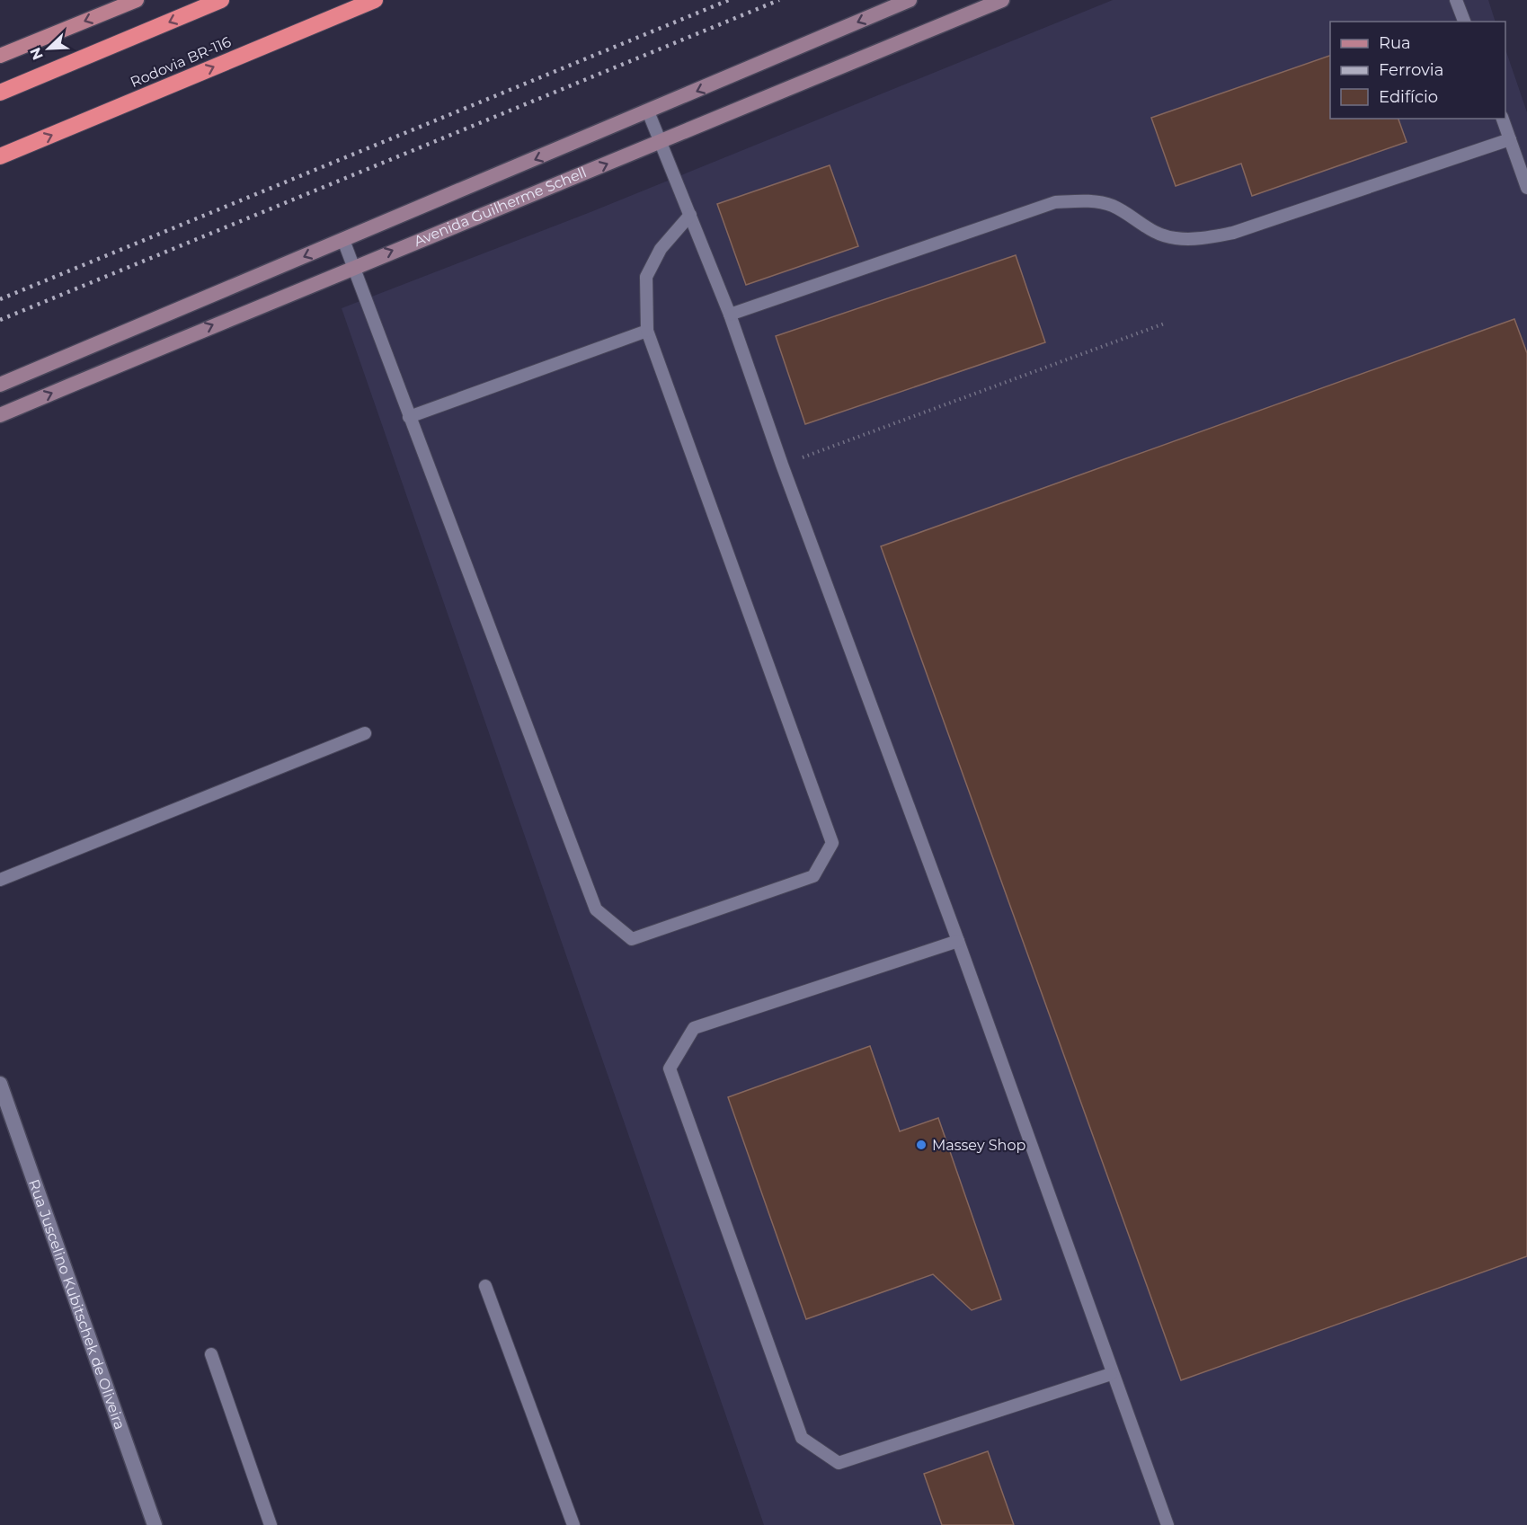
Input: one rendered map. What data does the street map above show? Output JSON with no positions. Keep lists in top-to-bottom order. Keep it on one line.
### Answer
{"streets":{"highway":["Rodovia BR-116"],"main road":["Avenida Guilherme Schell"],"street":["Rua Juscelino Kubitschek de Oliveira"]},"places":["Massey Shop"],"legend":["Rua","Ferrovia","Edifício"],"north":"bottom left"}
